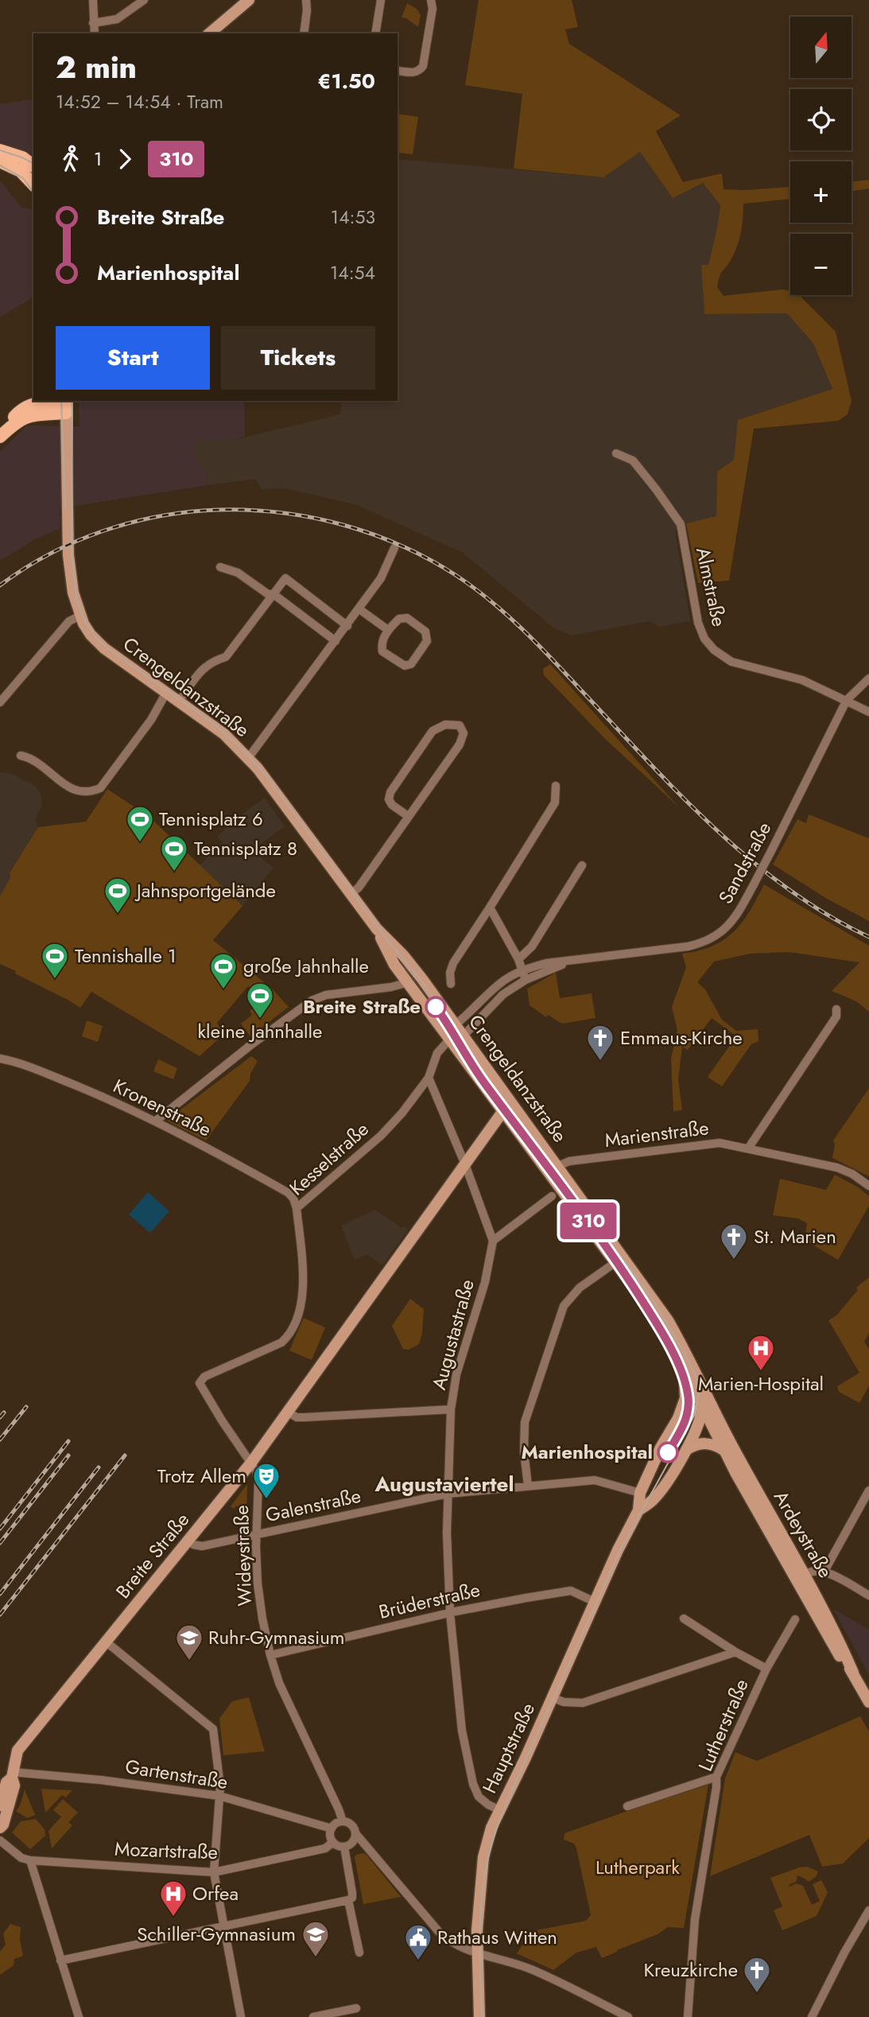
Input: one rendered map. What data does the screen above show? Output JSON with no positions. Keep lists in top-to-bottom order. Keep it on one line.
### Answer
{"streets":{"main road":["Crengeldanzstraße","Ardeystraße","Breite Straße","Hauptstraße"],"street":["Almstraße","Sandstraße","Kronenstraße","Marienstraße","Kesselstraße","Augustastraße","Galenstraße","Wideystraße","Brüderstraße","Lutherstraße","Gartenstraße","Mozartstraße"]},"crossings":[["Almstraße","Sandstraße"],["Crengeldanzstraße","Sandstraße"],["Crengeldanzstraße","Marienstraße"],["Crengeldanzstraße","Ardeystraße"],["Crengeldanzstraße","Breite Straße"],["Crengeldanzstraße","Hauptstraße"],["Kronenstraße","Kesselstraße"],["Kesselstraße","Wideystraße"],["Augustastraße","Galenstraße"],["Augustastraße","Brüderstraße"],["Augustastraße","Hauptstraße"],["Galenstraße","Breite Straße"],["Galenstraße","Wideystraße"],["Galenstraße","Hauptstraße"],["Ardeystraße","Hauptstraße"],["Breite Straße","Wideystraße"],["Breite Straße","Gartenstraße"],["Wideystraße","Brüderstraße"],["Wideystraße","Gartenstraße"],["Wideystraße","Mozartstraße"],["Brüderstraße","Hauptstraße"],["Gartenstraße","Mozartstraße"]],"districts":["Augustaviertel"],"parks":["Lutherpark"],"places":{"sports":["Tennisplatz 6","Tennisplatz 8","Jahnsportgelände","Tennishalle 1","große Jahnhalle","kleine Jahnhalle"],"other":["Breite Straße","Marienhospital"],"church":["Emmaus-Kirche","St. Marien","Kreuzkirche"],"hospital":["Marien-Hospital","Orfea"],"theatre":["Trotz Allem"],"school or university":["Ruhr-Gymnasium","Schiller-Gymnasium"],"public building":["Rathaus Witten"]},"lines":["tram line 310"],"north":"top","page":{"on_map":"310","map_buttons":["+","−"],"heading":["2 min","14:52 – 14:54 · Tram","€1.50"],"legs":["1","310"],"list":[{"name":"Breite Straße","value":"14:53"},{"name":"Marienhospital","value":"14:54"}],"buttons":["Start","Tickets"]}}
